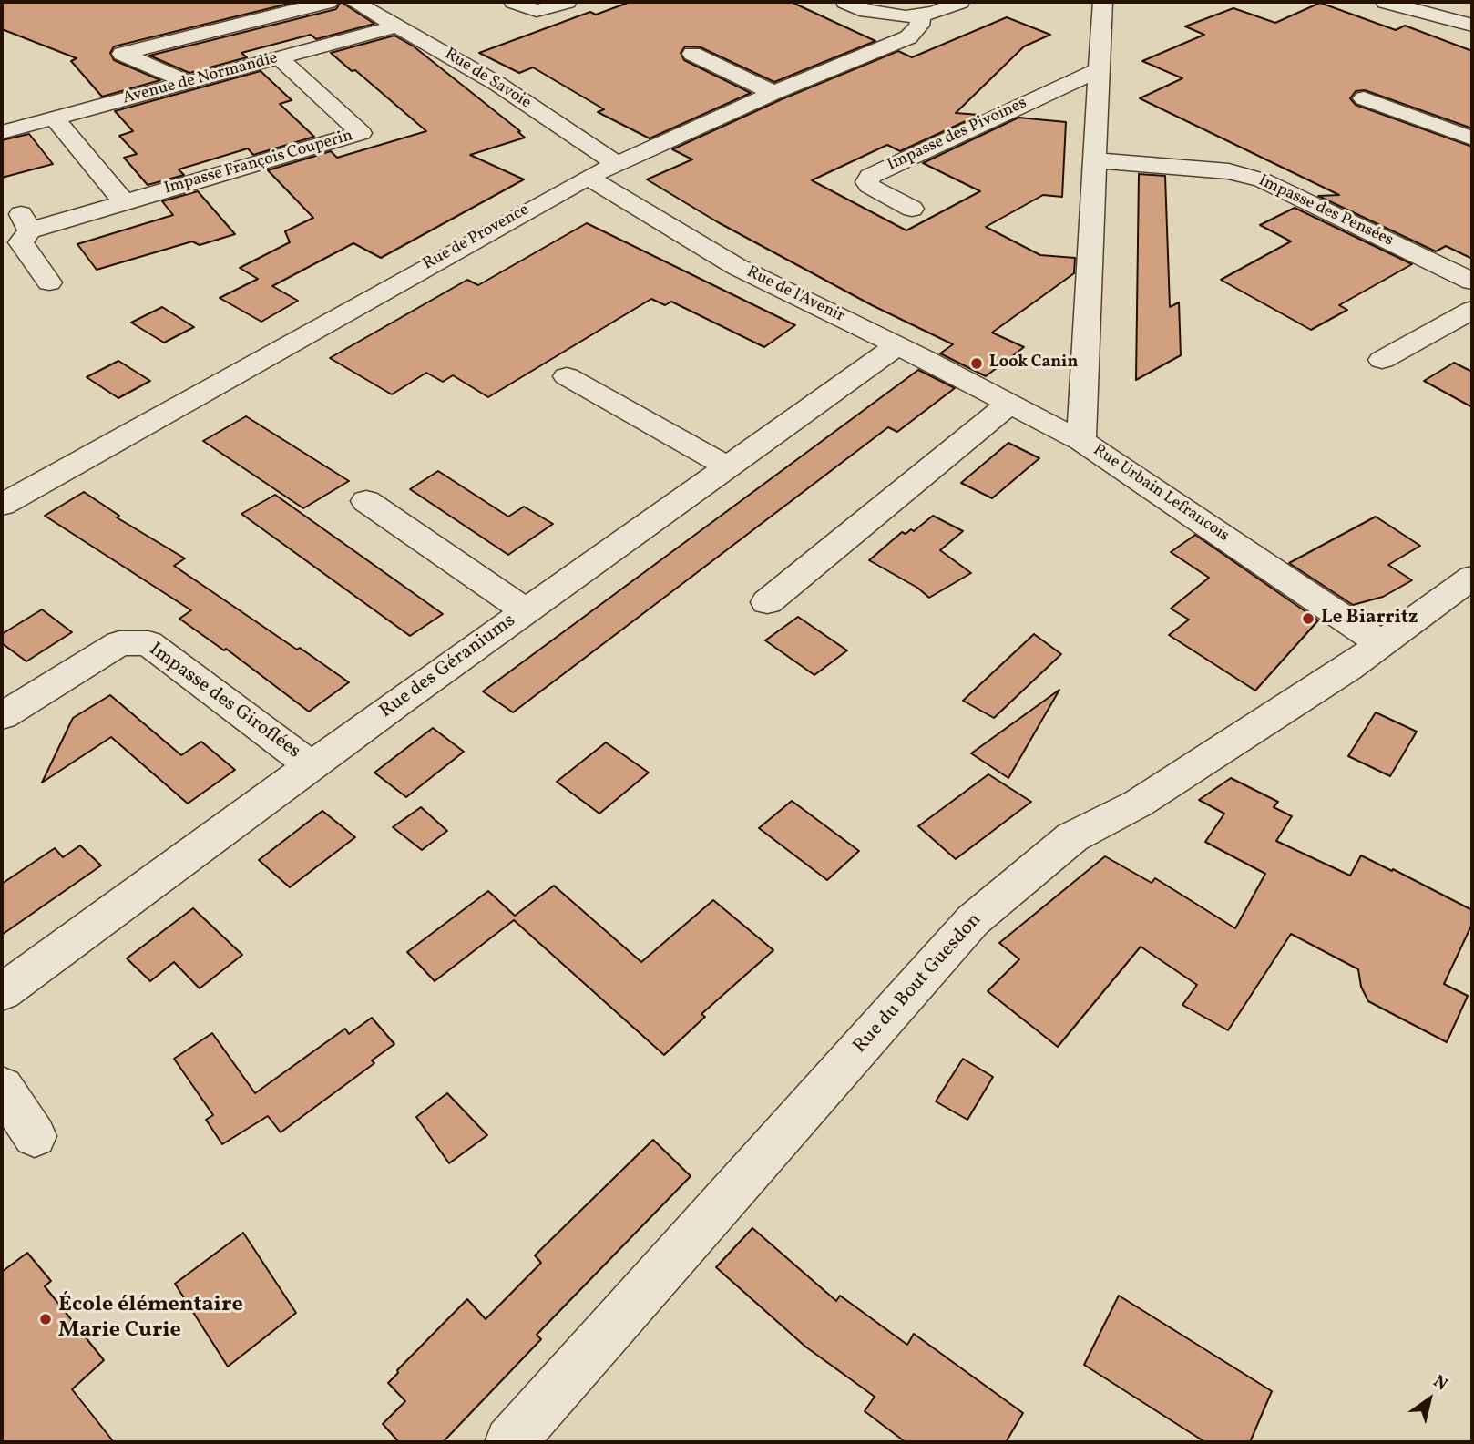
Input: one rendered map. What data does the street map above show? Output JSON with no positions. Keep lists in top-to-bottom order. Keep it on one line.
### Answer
{"streets":{"street":["Avenue de Normandie","Rue de Savoie","Impasse des Pivoines","Impasse François Couperin","Impasse des Pensées","Rue de Provence","Rue de l'Avenir","Rue Urbain Lefrancois","Rue des Géraniums","Impasse des Giroflées","Rue du Bout Guesdon"]},"crossings":[["Avenue de Normandie","Rue de Savoie"],["Avenue de Normandie","Impasse François Couperin"],["Rue de Savoie","Rue de Provence"],["Impasse des Pivoines","Rue Urbain Lefrancois"],["Impasse des Pensées","Rue Urbain Lefrancois"],["Rue de Provence","Rue de l'Avenir"],["Rue de l'Avenir","Rue Urbain Lefrancois"],["Rue de l'Avenir","Rue des Géraniums"],["Rue Urbain Lefrancois","Rue du Bout Guesdon"],["Rue des Géraniums","Impasse des Giroflées"]],"places":["Look Canin","Le Biarritz","École élémentaire Marie Curie"],"north":"top right"}
